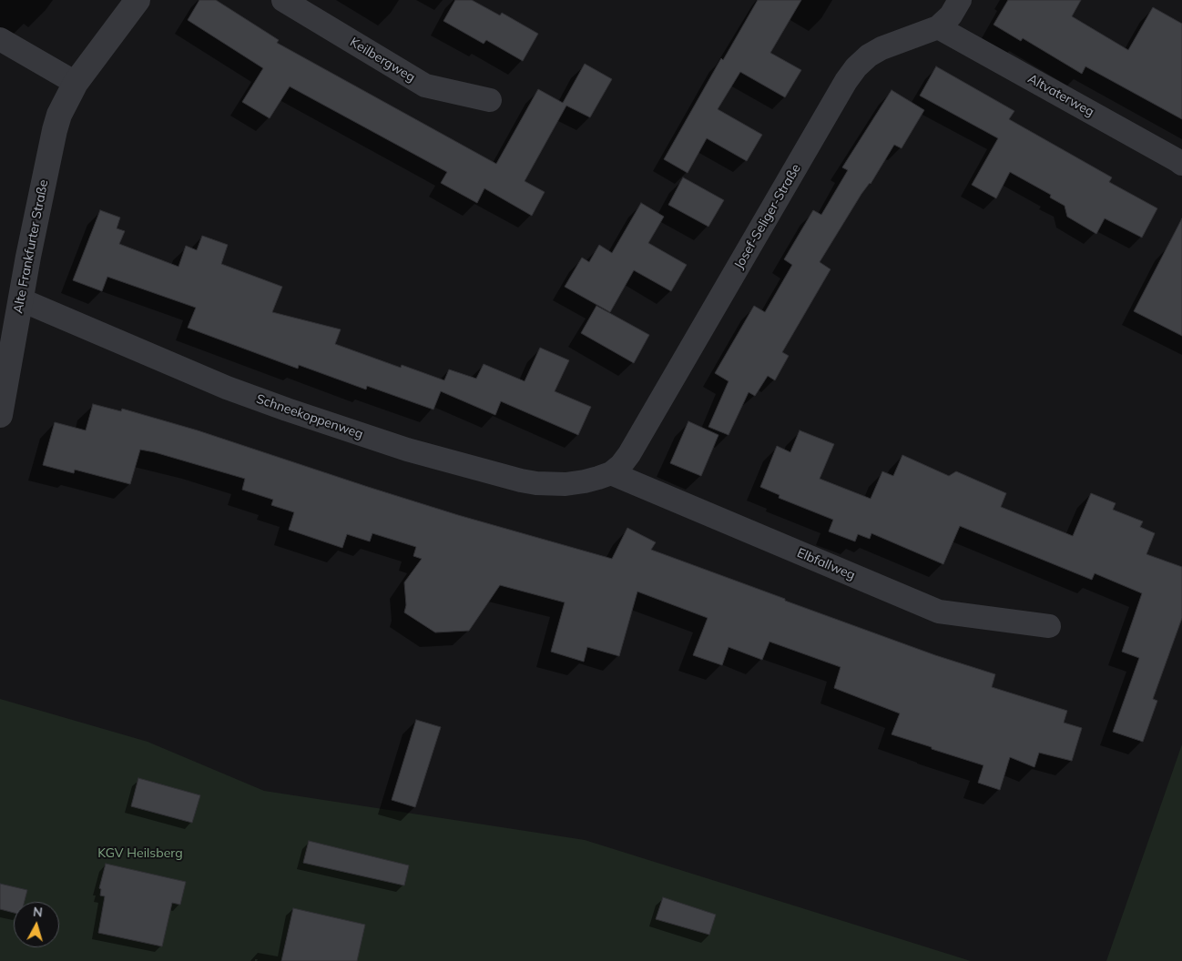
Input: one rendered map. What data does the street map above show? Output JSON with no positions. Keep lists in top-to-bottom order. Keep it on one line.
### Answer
{"streets":{"street":["Keilbergweg","Altvaterweg","Josef-Seliger-Straße","Alte Frankfurter Straße","Schneekoppenweg","Elbfallweg"]},"crossings":[["Altvaterweg","Josef-Seliger-Straße"],["Josef-Seliger-Straße","Schneekoppenweg"],["Josef-Seliger-Straße","Elbfallweg"],["Alte Frankfurter Straße","Schneekoppenweg"],["Schneekoppenweg","Elbfallweg"]],"parks":["KGV Heilsberg"],"north":"top"}
